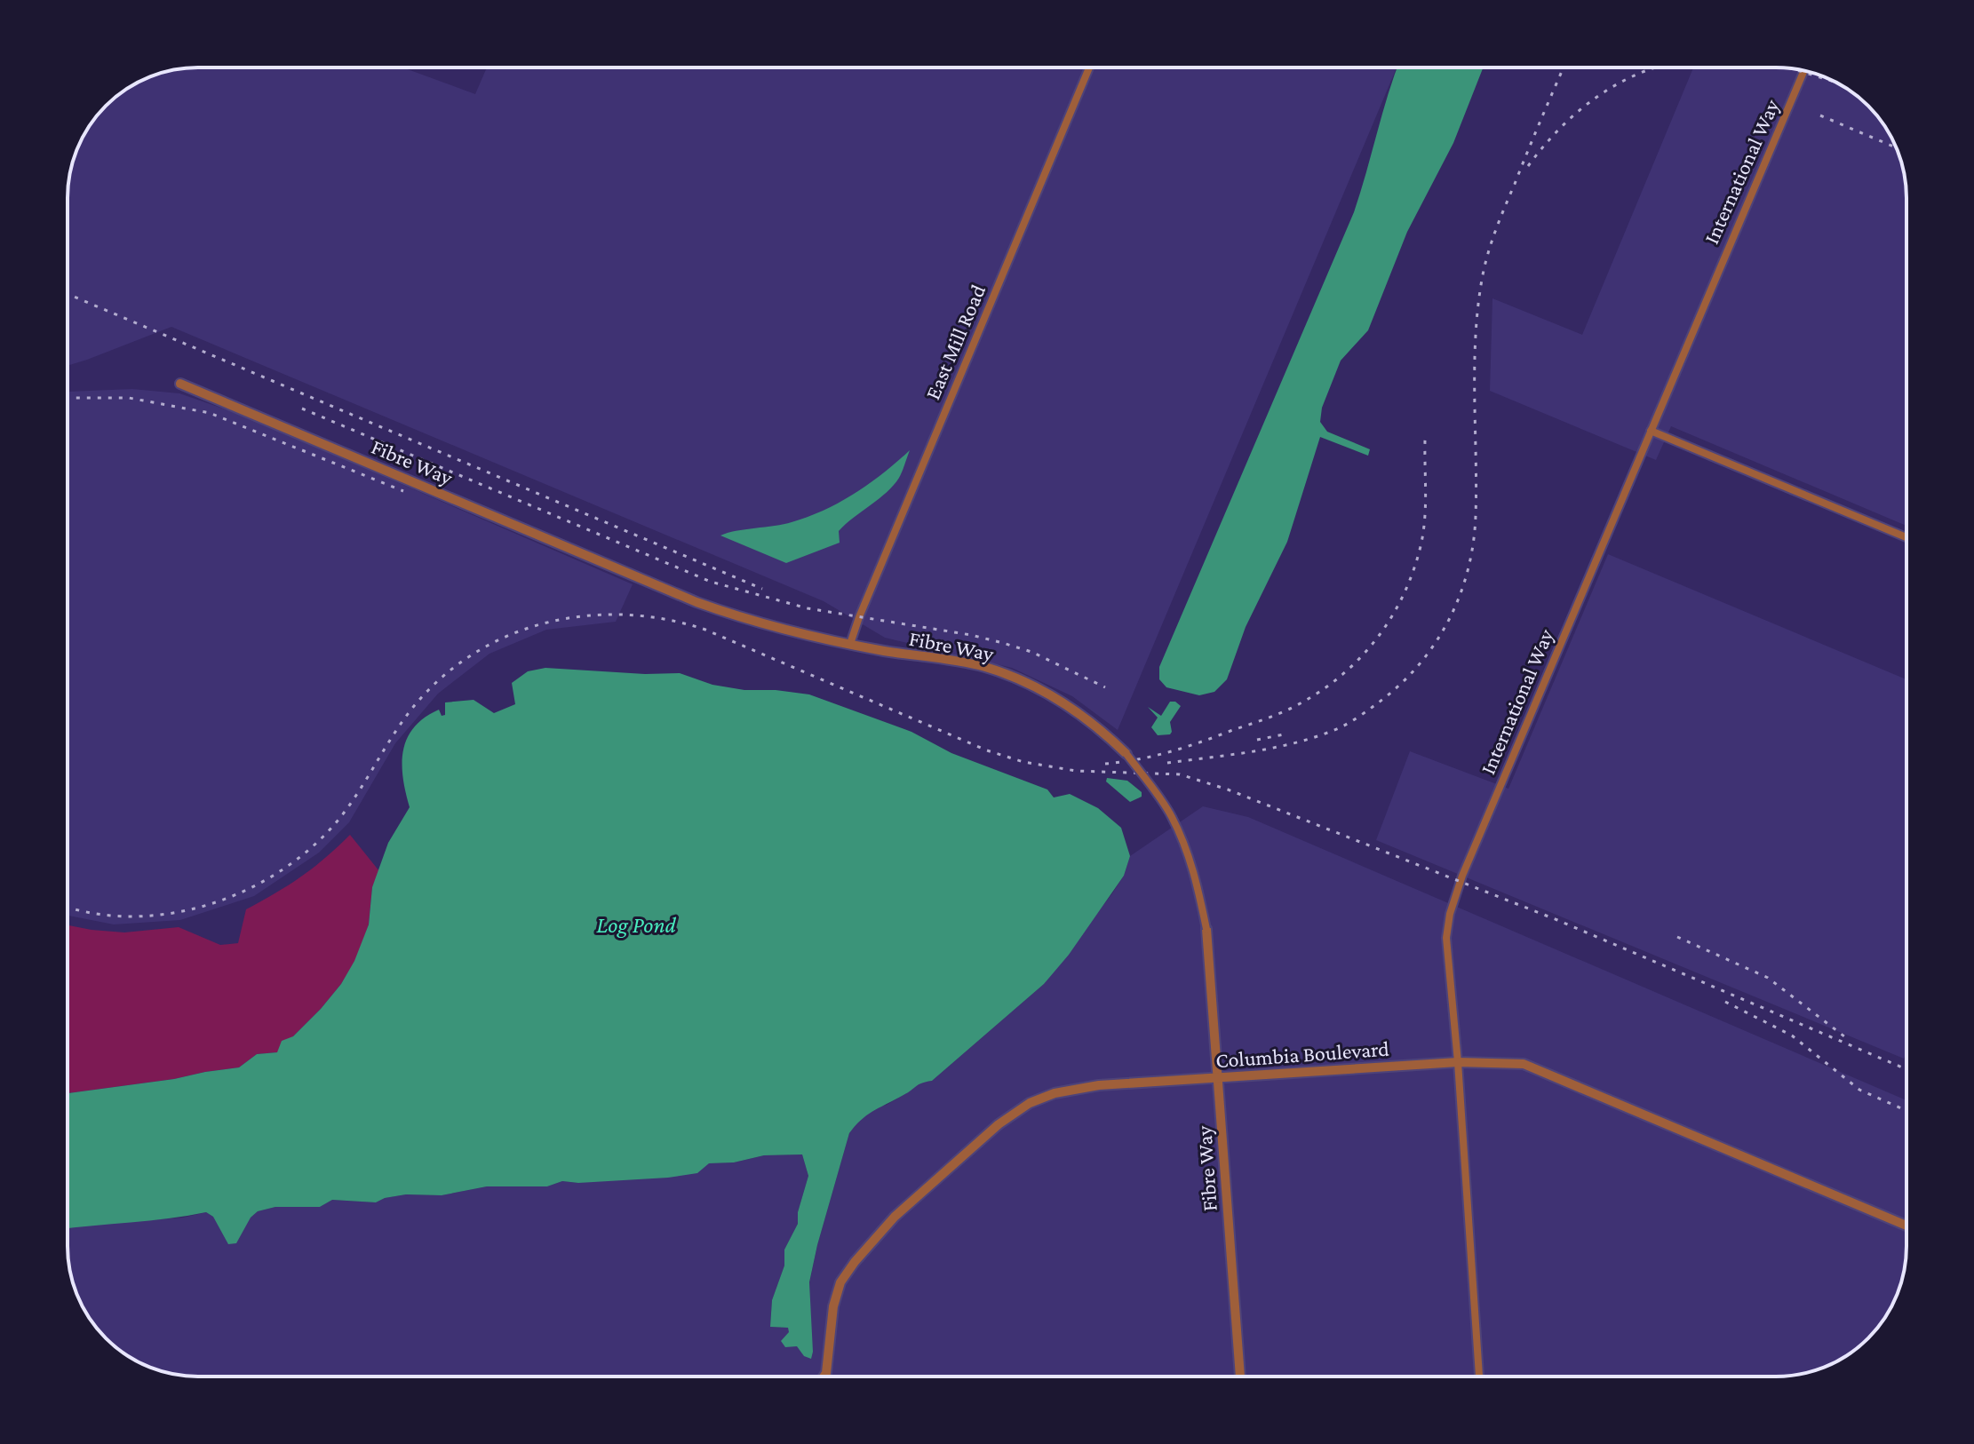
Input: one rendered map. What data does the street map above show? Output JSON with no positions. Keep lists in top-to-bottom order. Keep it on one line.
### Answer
{"streets":{"street":["International Way","East Mill Road","Fibre Way","Columbia Boulevard"]},"crossings":[["International Way","Columbia Boulevard"],["East Mill Road","Fibre Way"],["Fibre Way","Columbia Boulevard"]],"water":["Log Pond"]}
